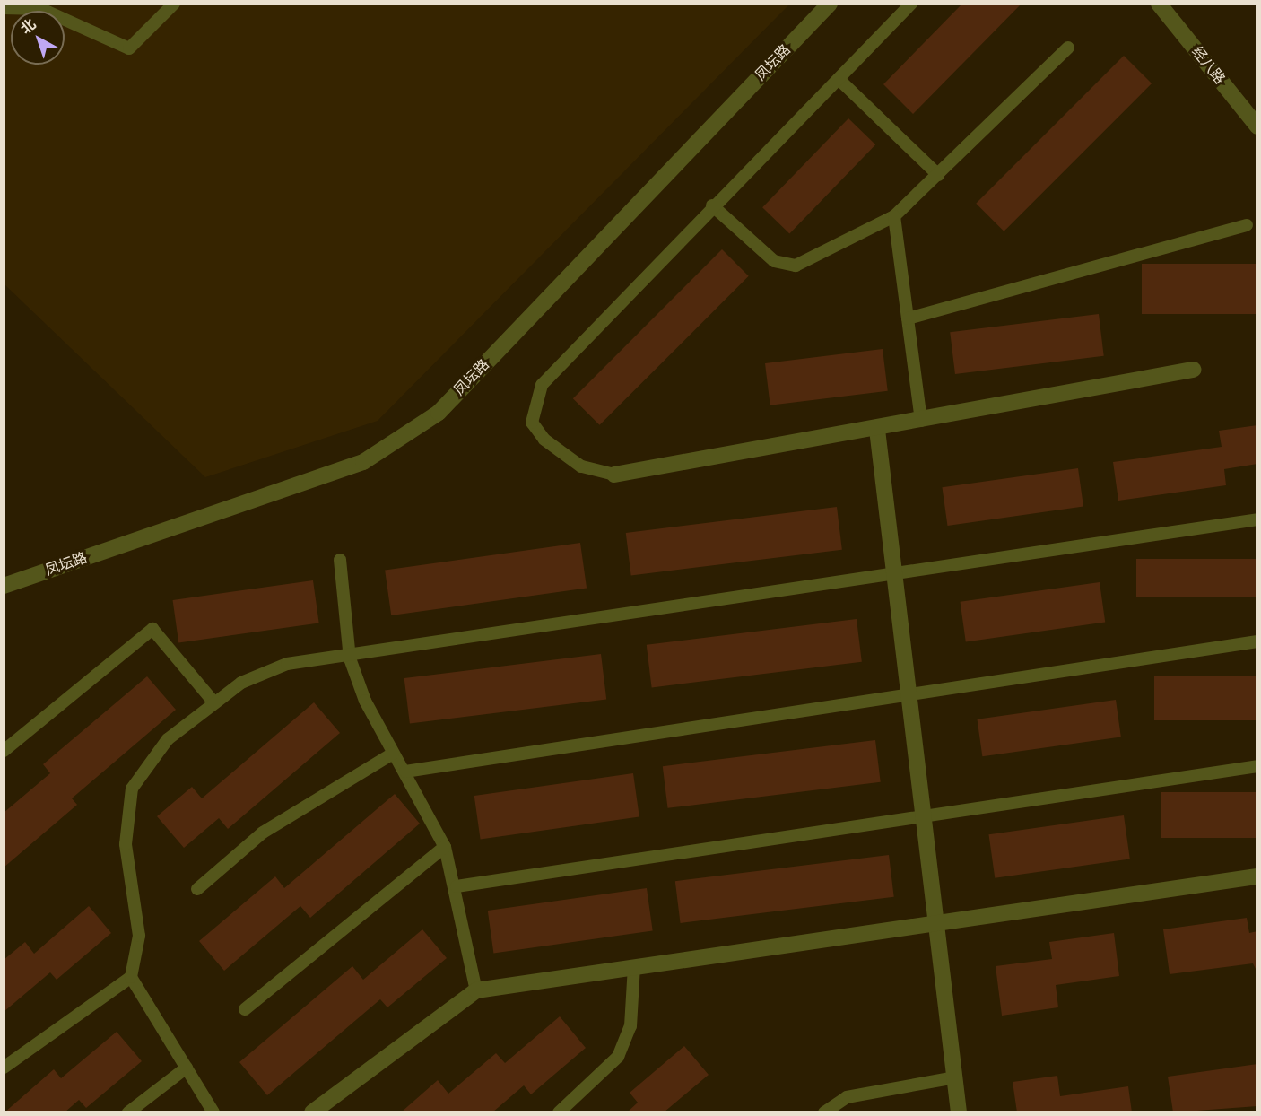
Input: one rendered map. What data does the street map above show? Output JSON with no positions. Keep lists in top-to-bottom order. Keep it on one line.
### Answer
{"streets":{"street":["凤坛路","经八路"]},"north":"top left"}
